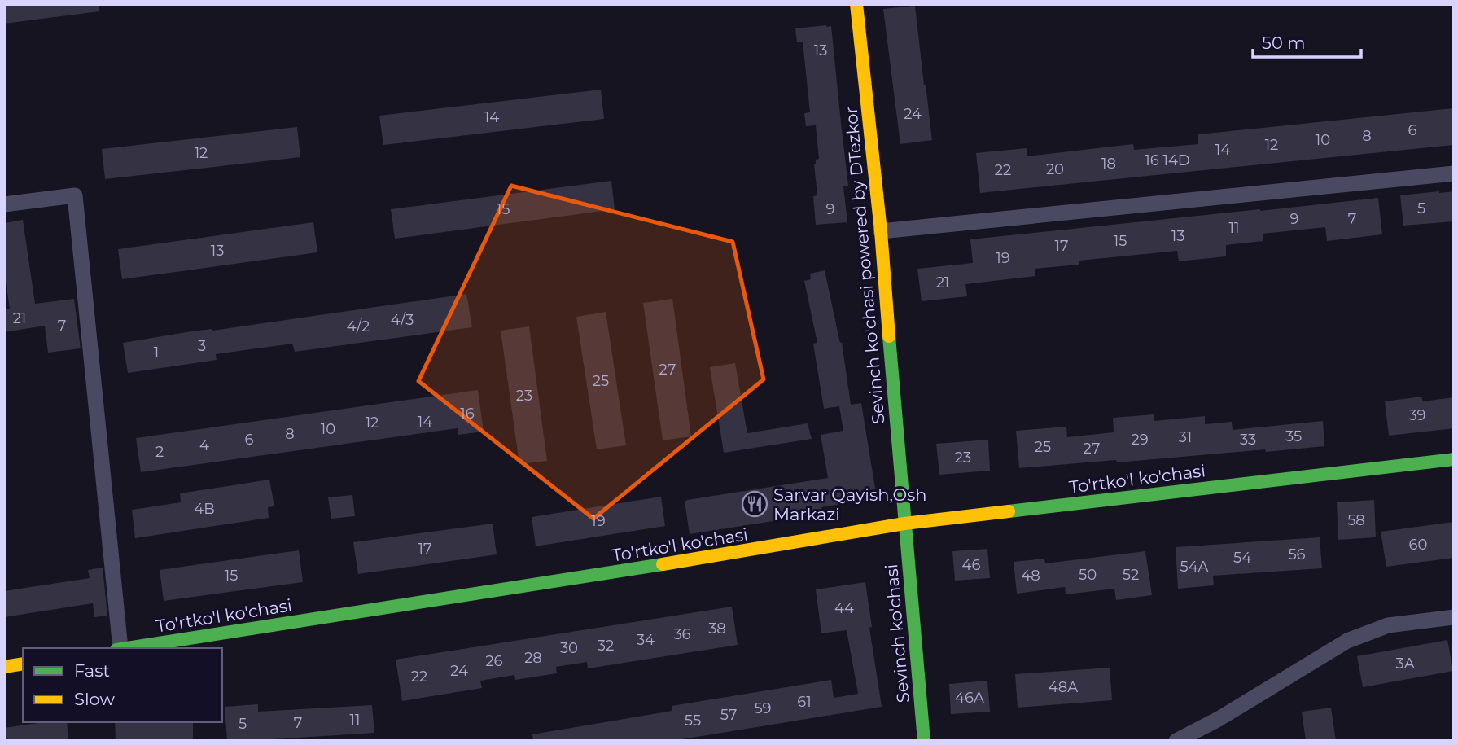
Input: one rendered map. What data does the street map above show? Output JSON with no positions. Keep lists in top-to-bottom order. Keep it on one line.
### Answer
{"streets":{"street":["Sevinch ko'chasi powered by DTezkor","To'rtko'l ko'chasi","Sevinch ko'chasi"]},"crossings":[["Sevinch ko'chasi powered by DTezkor","To'rtko'l ko'chasi"],["Sevinch ko'chasi powered by DTezkor","Sevinch ko'chasi"],["To'rtko'l ko'chasi","Sevinch ko'chasi"]],"places":{"restaurant":["Sarvar Qayish,Osh Markazi"]},"house_numbers":["13","24","14","6","8","10","12","14","12","16 14D","18","20","22","5","15","9","9","7","11","13","15","17","13","19","21","21","4/3","7","4/2","3","1","27","25","23","16","39","14","12","10","8","35","31","6","29","33","4","25","27","2","23","4B","58","19","60","17","56","54","46","54A","50","52","15","48","44","38","36","34","32","30","28","26","3A","24","22","48A","46A","61","59","57","11","55","7","5"],"legend":["Fast","Slow"],"scale_bar":"50 m"}
